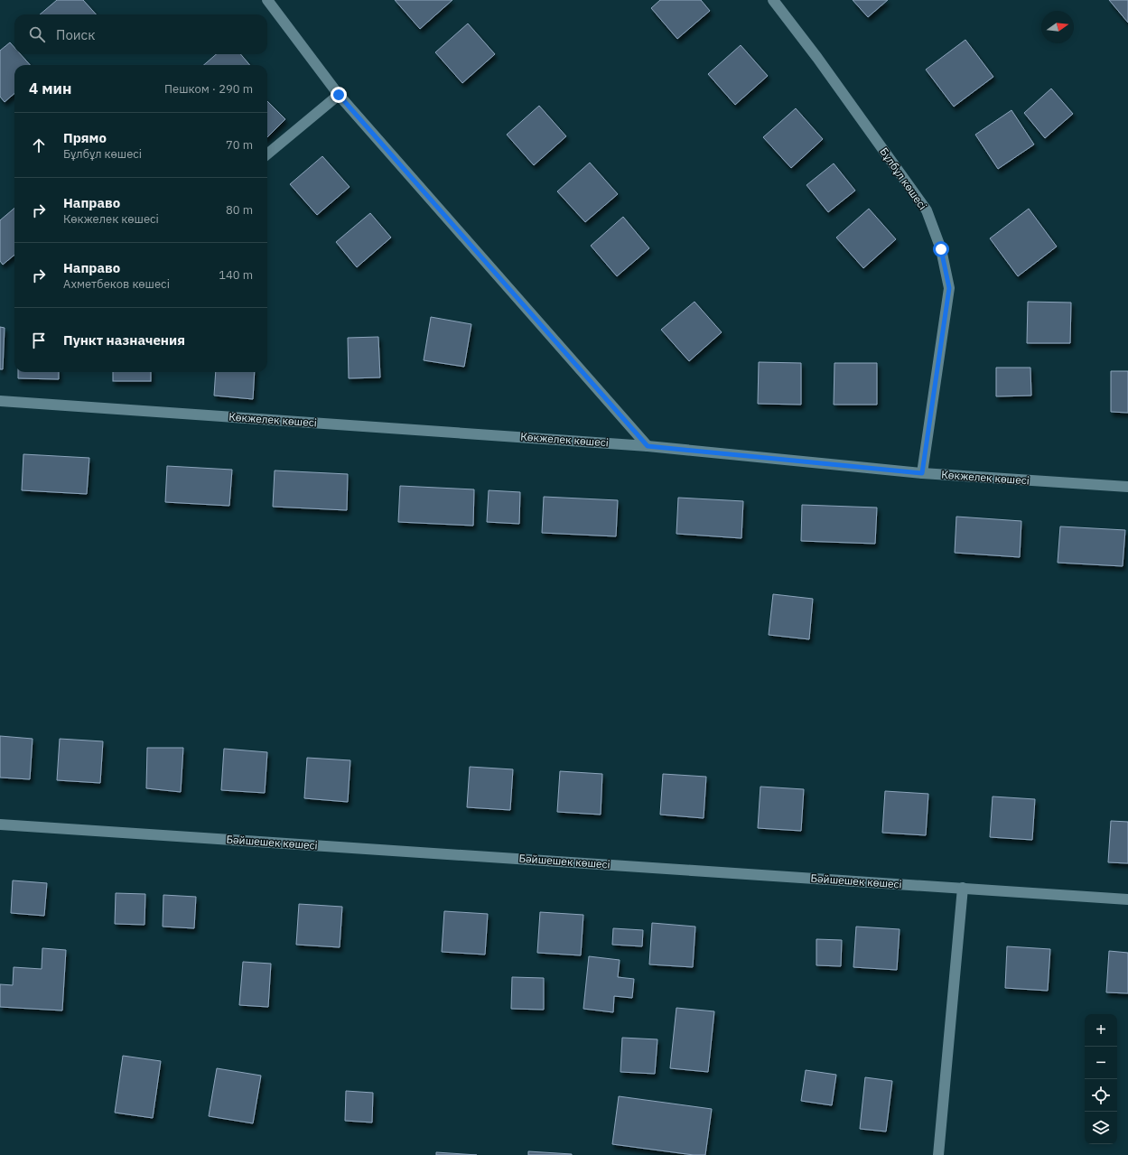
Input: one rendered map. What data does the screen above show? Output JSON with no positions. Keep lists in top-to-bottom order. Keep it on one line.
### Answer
{"streets":{"street":["Бұлбұл көшесі","Көкжелек көшесі","Бәйшешек көшесі"]},"crossings":[["Бұлбұл көшесі","Көкжелек көшесі"]],"north":"right","page":{"search":"Поиск","heading":["4 мин","Пешком · 290 m"],"list":[["Прямо","Бұлбұл көшесі","70 m"],["Направо","Көкжелек көшесі","80 m"],["Направо","Ахметбеков көшесі","140 m"],"Пункт назначения"],"map_buttons":["+","−"]}}
